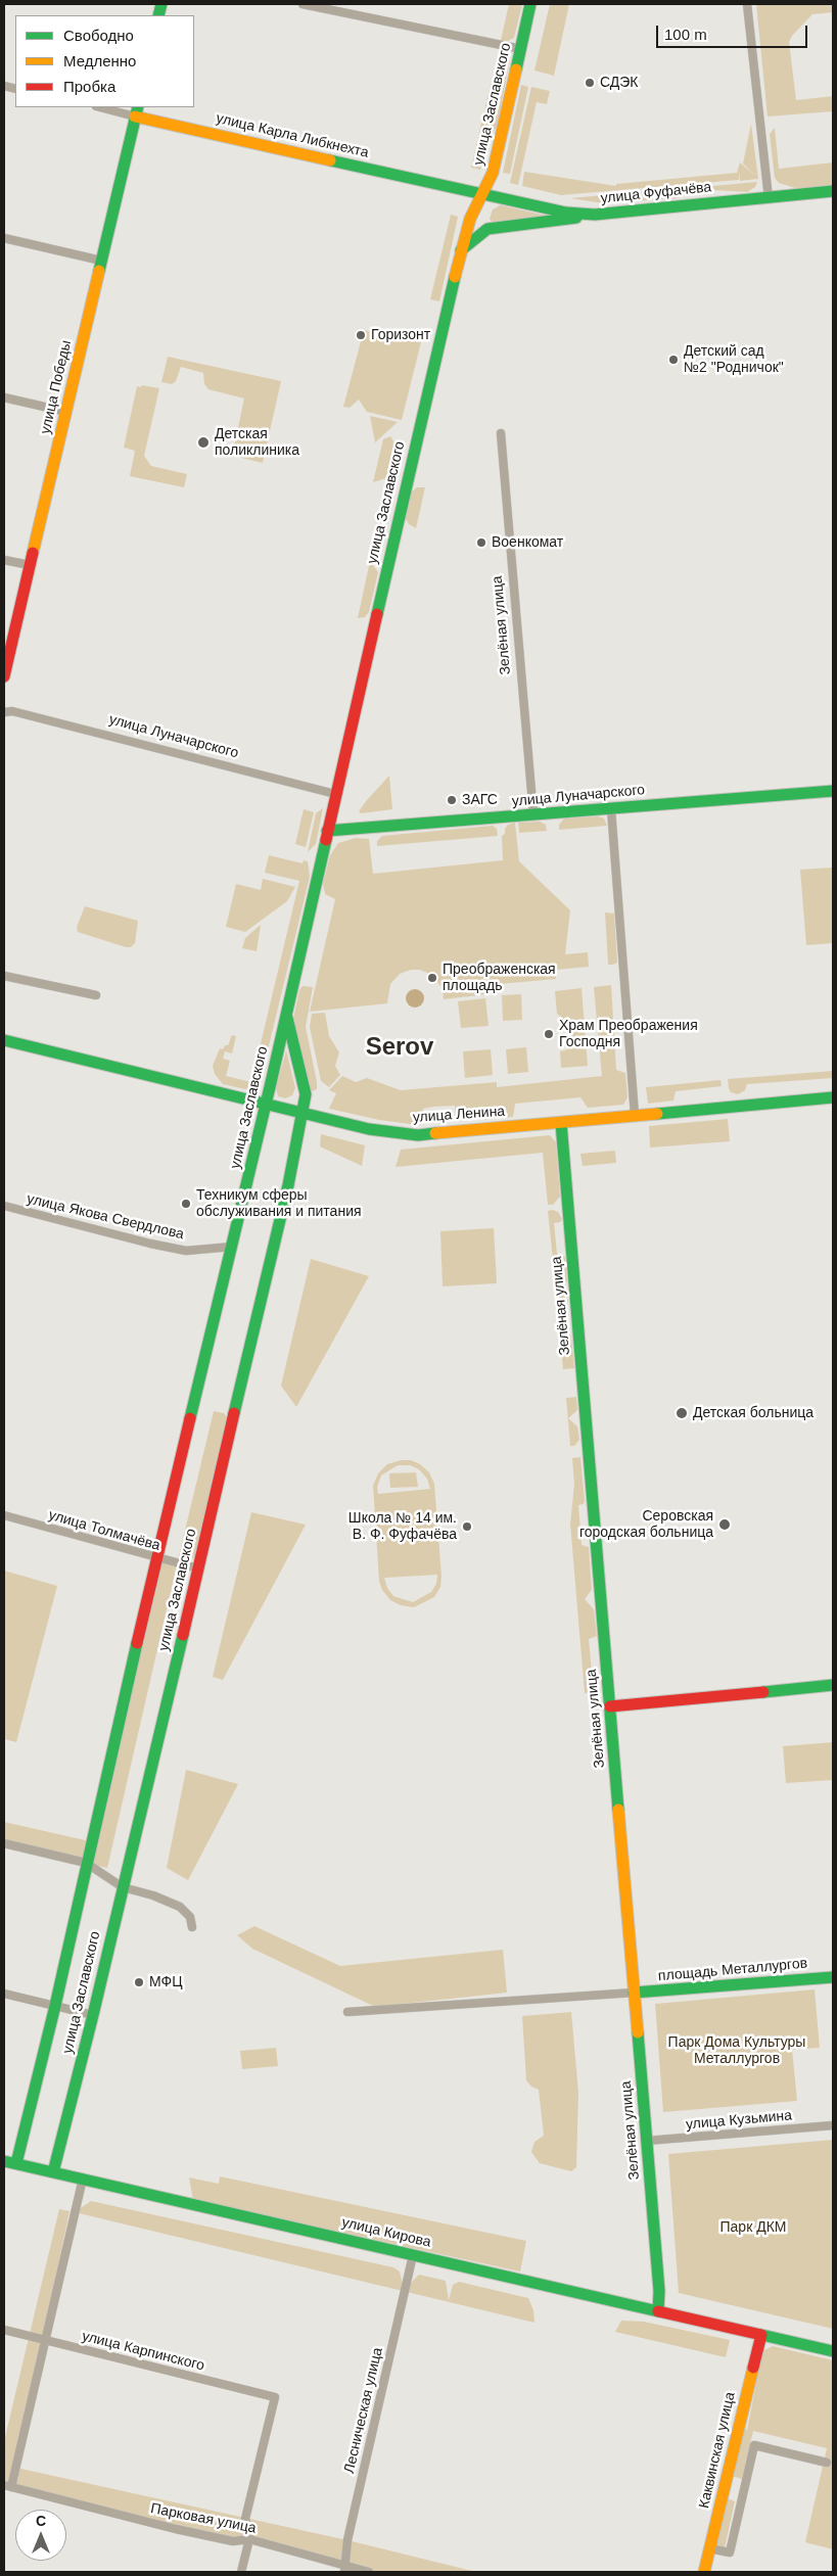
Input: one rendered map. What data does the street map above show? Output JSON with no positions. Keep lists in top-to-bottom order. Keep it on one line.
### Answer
{"streets":{"street":["улица Заславского","улица Карла Либкнехта","улица Фуфачёва","улица Победы","Зелёная улица","улица Луначарского","улица Ленина","улица Якова Свердлова","улица Толмачёва","площадь Металлургов","улица Кузьмина","улица Кирова","улица Карпинского","Лесническая улица","Каквинская улица","Парковая улица"]},"crossings":[["улица Заславского","улица Карла Либкнехта"],["улица Заславского","улица Фуфачёва"],["улица Заславского","улица Луначарского"],["улица Заславского","улица Ленина"],["улица Заславского","улица Якова Свердлова"],["улица Заславского","улица Толмачёва"],["улица Заславского","улица Кирова"],["улица Карла Либкнехта","улица Фуфачёва"],["улица Карла Либкнехта","улица Победы"],["Зелёная улица","улица Луначарского"],["Зелёная улица","улица Ленина"],["Зелёная улица","площадь Металлургов"],["Зелёная улица","улица Кузьмина"],["Зелёная улица","улица Кирова"],["улица Кирова","Лесническая улица"],["улица Кирова","Каквинская улица"],["улица Карпинского","Парковая улица"],["Лесническая улица","Парковая улица"]],"districts":["Serov"],"parks":["Парк Дома Культуры Металлургов","Парк ДКМ"],"places":["СДЭК","Горизонт","Детский сад №2 \"Родничок\"","Детская поликлиника","Военкомат","ЗАГС","Преображенская площадь","Храм Преображения Господня","Техникум сферы обслуживания и питания","Детская больница","Серовская городская больница","Школа № 14 им. В. Ф. Фуфачёва","МФЦ"],"legend":["Свободно","Медленно","Пробка"],"scale_bar":"100 m","north":"top"}
